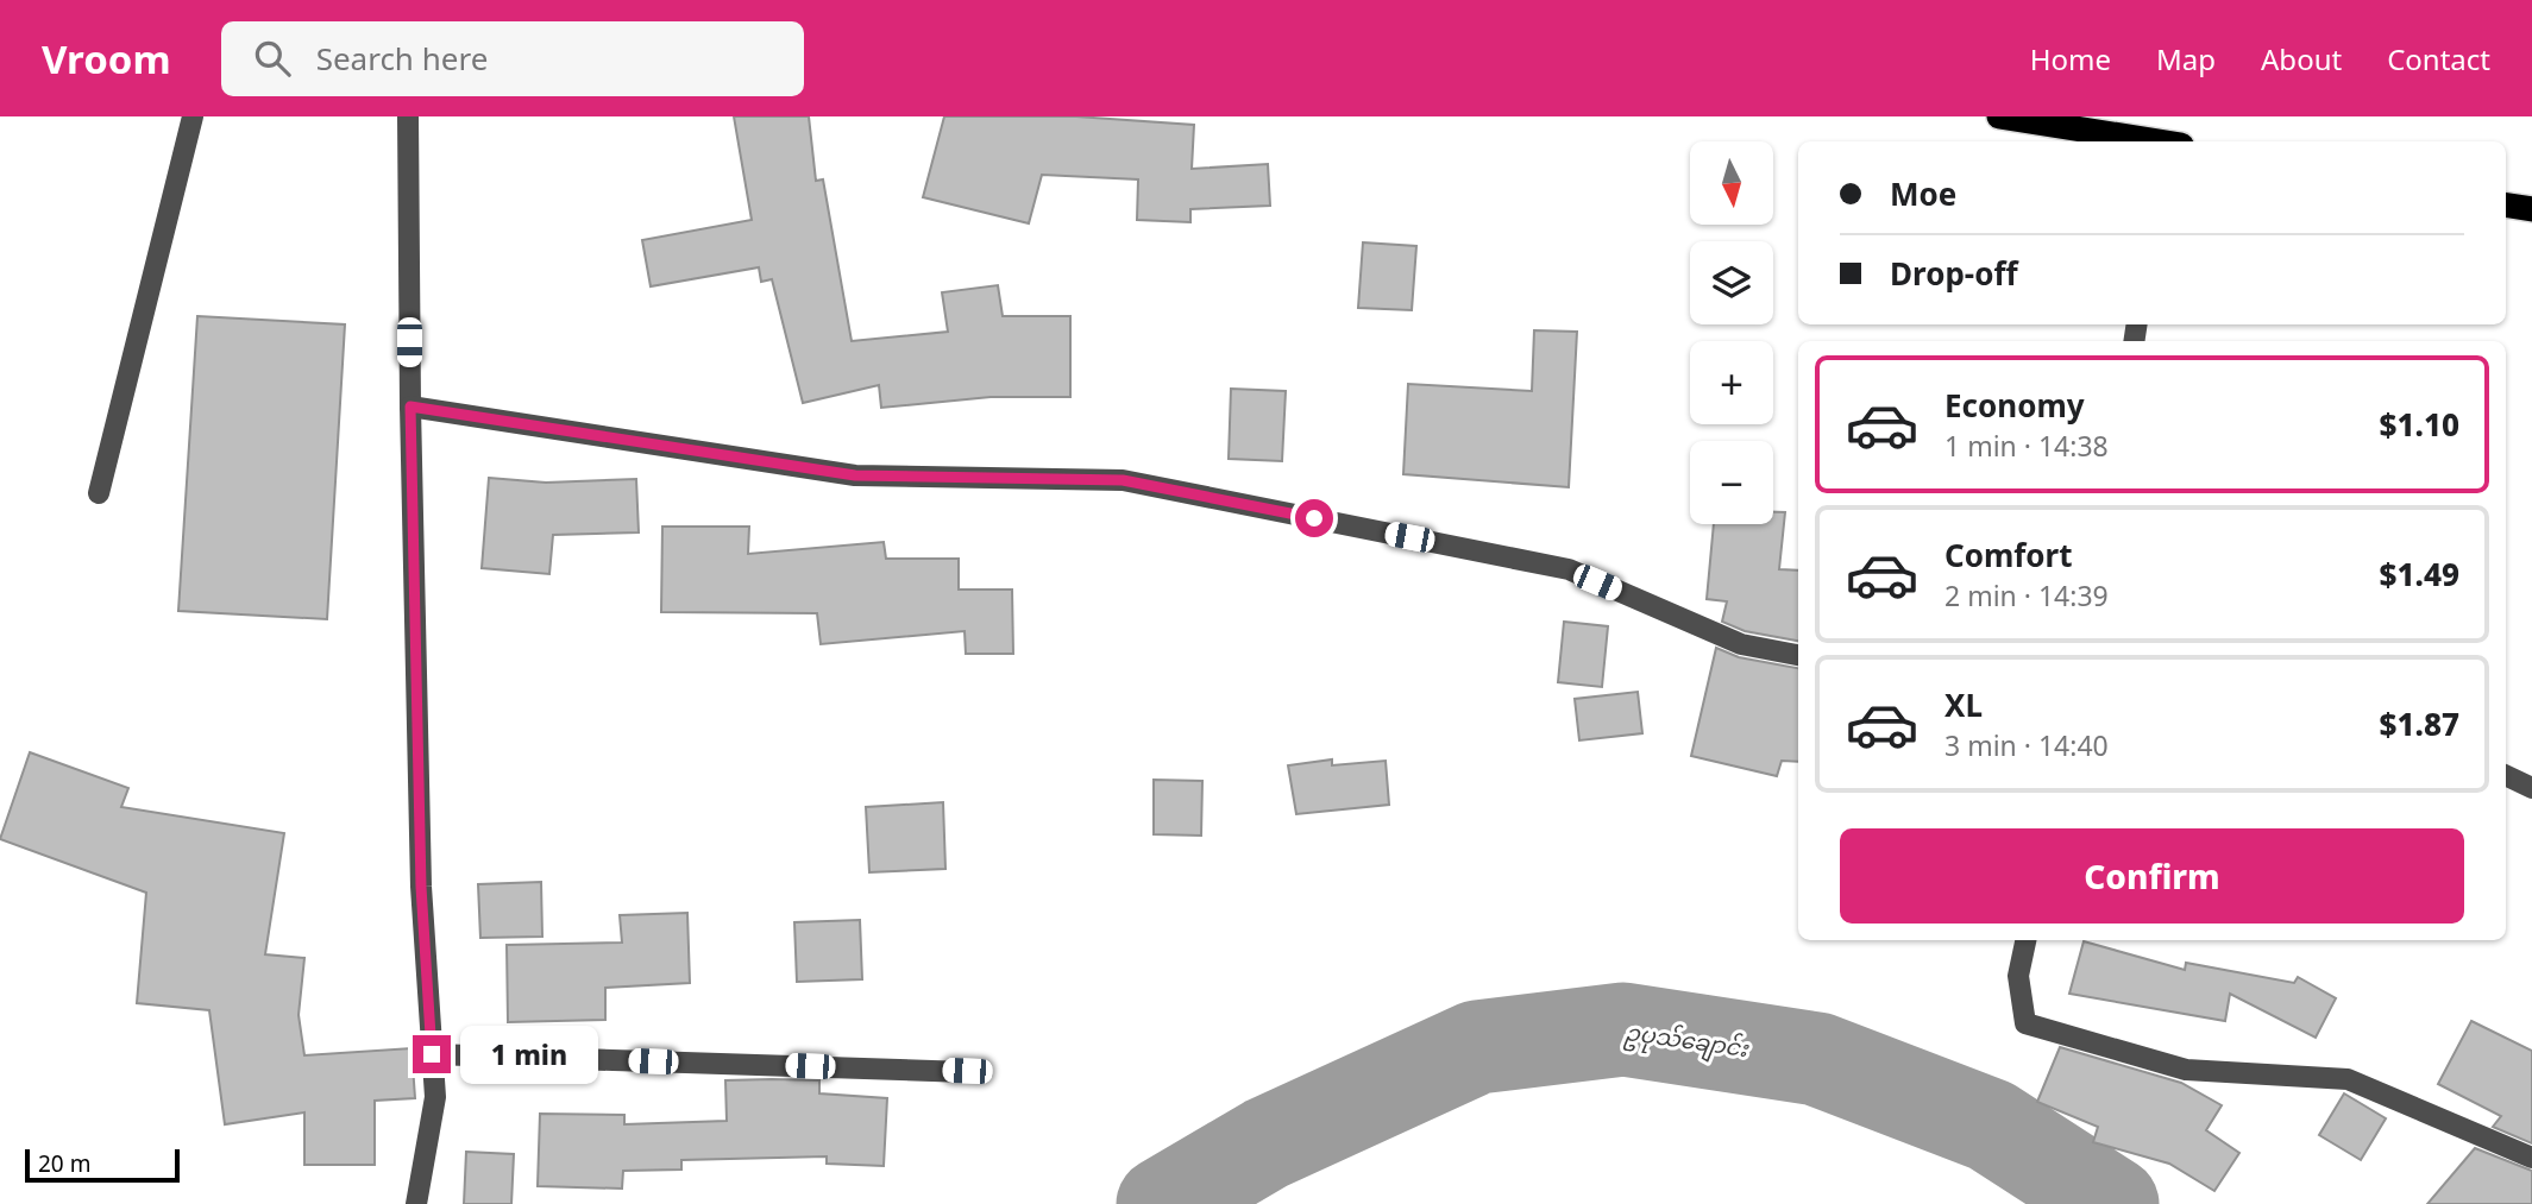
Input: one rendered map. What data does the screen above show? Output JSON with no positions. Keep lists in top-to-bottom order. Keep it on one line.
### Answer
{"water":["ဥပုသ်ချောင်း"],"scale_bar":"20 m","north":"bottom","page":{"header":"Vroom","search":"Search here","nav":["Home","Map","About","Contact"],"map_buttons":["+","−"],"banner":["Moe","Drop-off"],"list":[{"name":"Economy","note":"1 min · 14:38","value":"$1.10"},{"name":"Comfort","note":"2 min · 14:39","value":"$1.49"},{"name":"XL","note":"3 min · 14:40","value":"$1.87"}],"buttons":"Confirm","bubble":"1 min","scale":"20 m"}}
